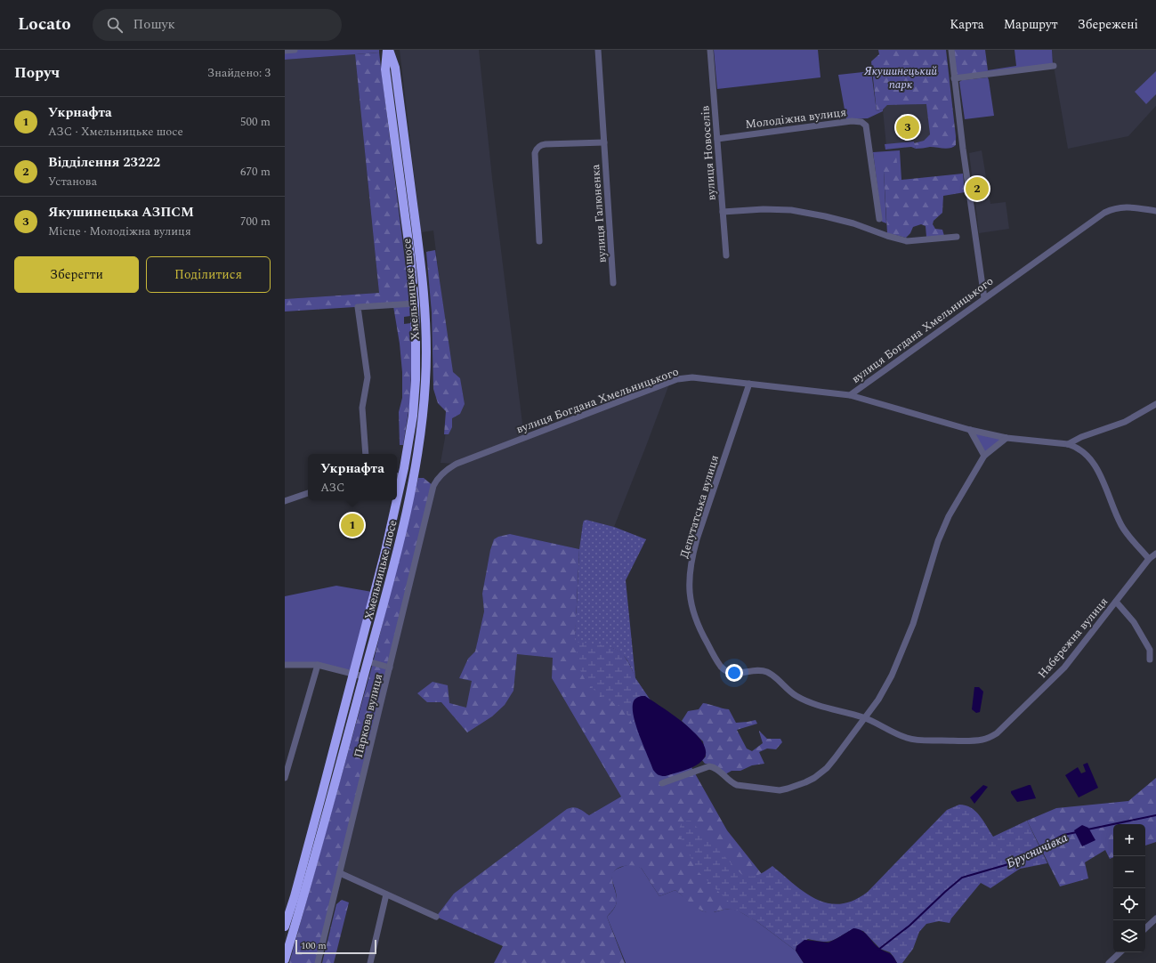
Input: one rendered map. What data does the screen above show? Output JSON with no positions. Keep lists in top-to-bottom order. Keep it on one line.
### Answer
{"streets":{"highway":["Хмельницьке шосе"],"street":["Молодіжна вулиця","вулиця Новоселів","вулиця Галюненка","вулиця Богдана Хмельницького","Депутатська вулиця","Набережна вулиця","Паркова вулиця"]},"crossings":[["Молодіжна вулиця","вулиця Новоселів"],["вулиця Богдана Хмельницького","Депутатська вулиця"],["вулиця Богдана Хмельницького","Паркова вулиця"],["Депутатська вулиця","Набережна вулиця"]],"water":["Брусничівка"],"parks":["Якушинецький парк"],"scale_bar":"100 m","page":{"header":"Locato","search":"Пошук","nav":["Карта","Маршрут","Збережені"],"heading":["Поруч","Знайдено: 3"],"list":[{"mark":"1","name":"Укрнафта","note":"АЗС · Хмельницьке шосе","value":"500 m"},{"mark":"2","name":"Відділення 23222","note":"Установа","value":"670 m"},{"mark":"3","name":"Якушинецька АЗПСМ","note":"Місце · Молодіжна вулиця","value":"700 m"}],"pins":["3","2","1"],"buttons":["Зберегти","Поділитися"],"popup":["Укрнафта","АЗС"],"map_buttons":["+","−"],"scale":"100 m"}}
